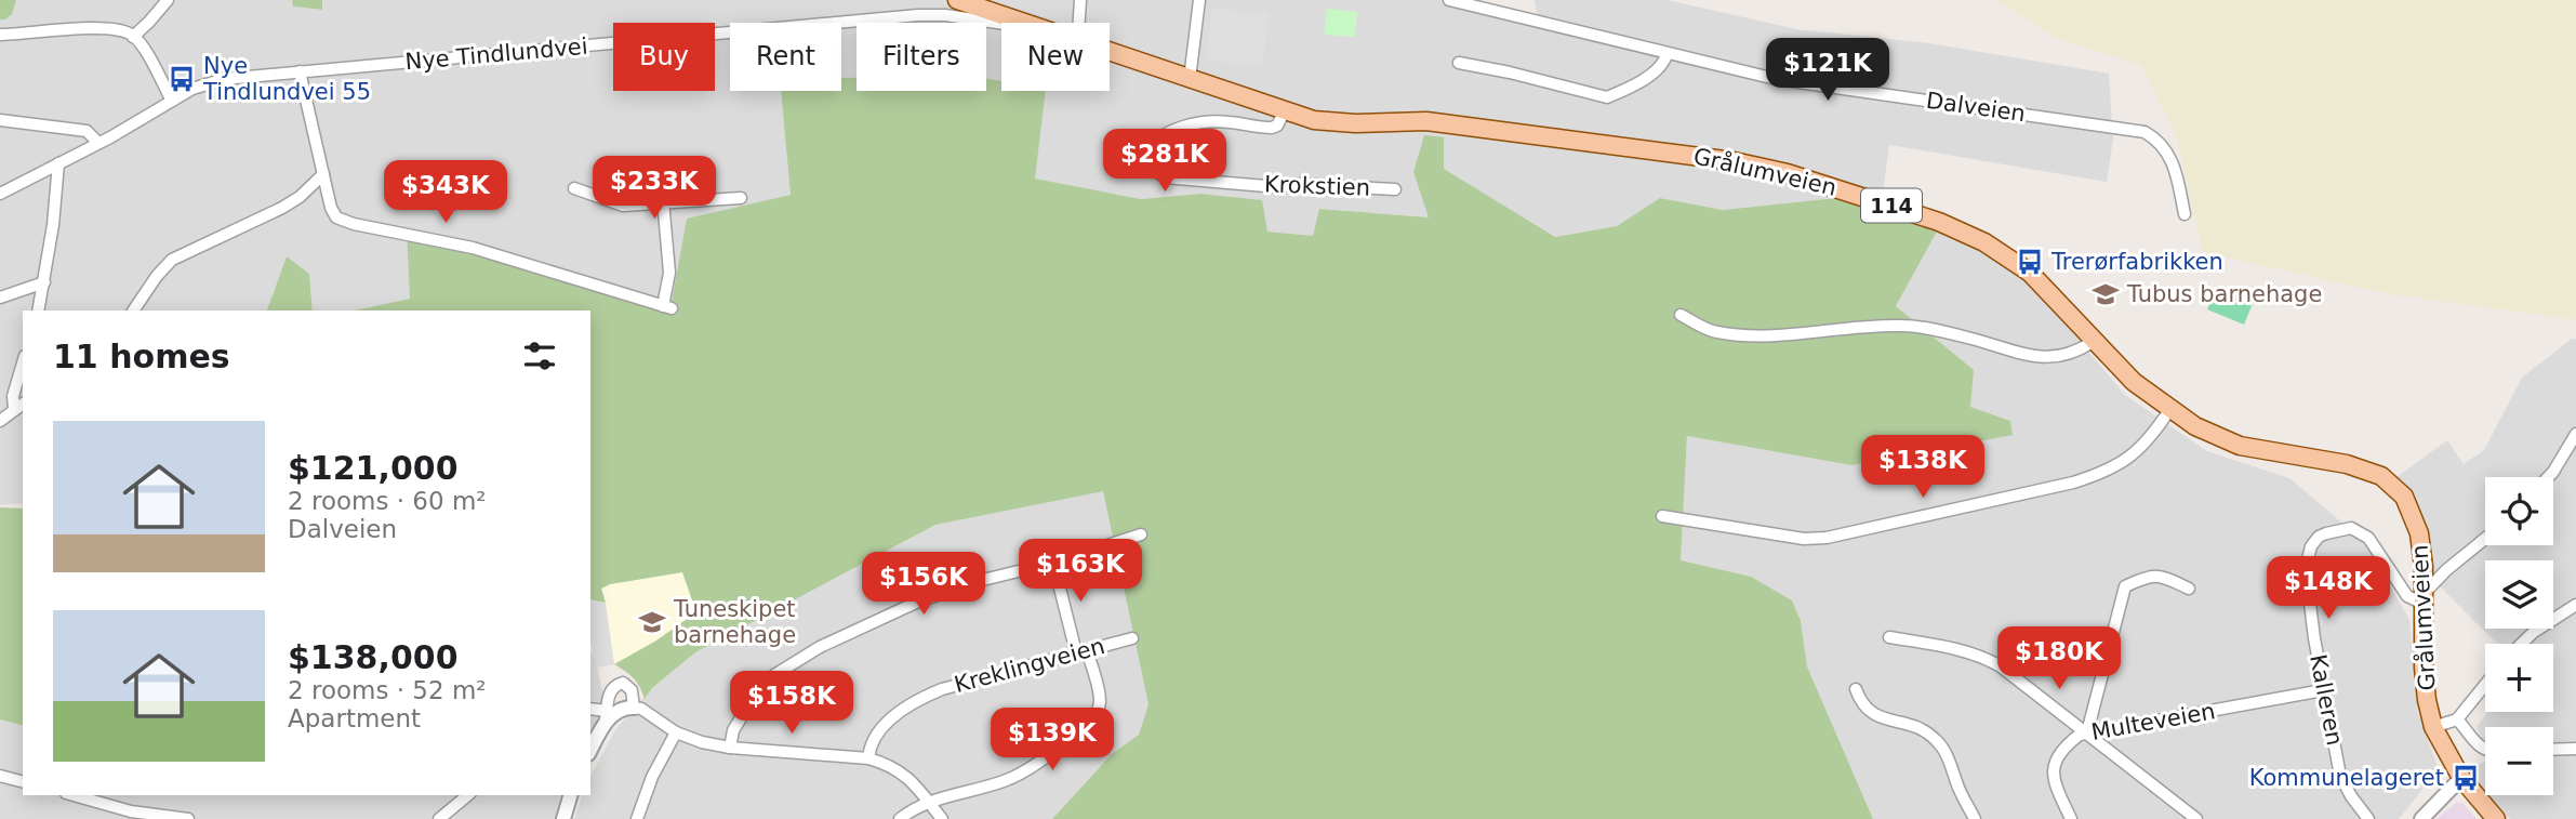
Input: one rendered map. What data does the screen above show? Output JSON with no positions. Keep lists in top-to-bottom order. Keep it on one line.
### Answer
{"streets":{"main road":["Grålumveien","114"],"street":["Nye Tindlundvei","Dalveien","Krokstien","Kreklingveien","Kalleren","Multeveien"]},"crossings":[["Nye Tindlundvei","Grålumveien"],["Grålumveien","Krokstien"],["Grålumveien","Kalleren"],["Kalleren","Multeveien"]],"places":{"bus stop":["Nye Tindlundvei 55","Trerørfabrikken","Kommunelageret"],"school or university":["Tubus barnehage","Tuneskipet barnehage"]},"page":{"chip":["Buy","Rent","Filters","New"],"price":["$121K","$281K","$233K","$343K","$138K","$163K","$156K","$148K","$180K","$158K","$139K"],"heading":"11 homes","list":[{"name":"$121,000","note":"2 rooms · 60 m² · Dalveien"},{"name":"$138,000","note":"2 rooms · 52 m² · Apartment"}],"map_buttons":["+","−"]}}
